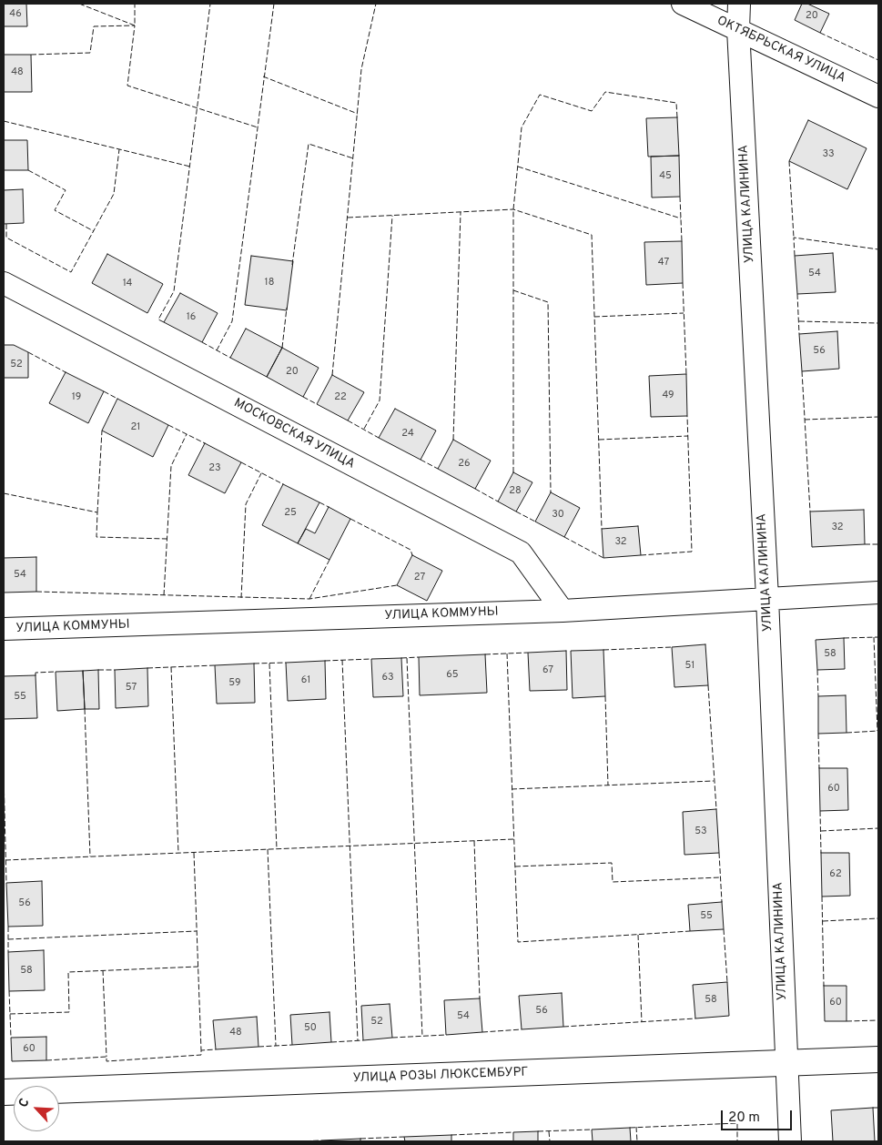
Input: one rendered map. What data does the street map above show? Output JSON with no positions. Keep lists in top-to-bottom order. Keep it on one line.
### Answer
{"streets":{"street":["ОКТЯБРЬСКАЯ УЛИЦА","УЛИЦА КАЛИНИНА","МОСКОВСКАЯ УЛИЦА","УЛИЦА КОММУНЫ","УЛИЦА РОЗЫ ЛЮКСЕМБУРГ"]},"crossings":[["ОКТЯБРЬСКАЯ УЛИЦА","УЛИЦА КАЛИНИНА"],["УЛИЦА КАЛИНИНА","УЛИЦА КОММУНЫ"],["УЛИЦА КАЛИНИНА","УЛИЦА РОЗЫ ЛЮКСЕМБУРГ"],["МОСКОВСКАЯ УЛИЦА","УЛИЦА КОММУНЫ"]],"house_numbers":["46","20","48","33","45","47","54","18","14","16","56","52","20","49","19","22","21","24","26","23","28","25","30","32","32","54","27","58","51","67","65","63","61","59","57","55","60","53","62","56","55","58","58","60","56","54","52","50","48","60"],"scale_bar":"20 m","north":"top left"}
